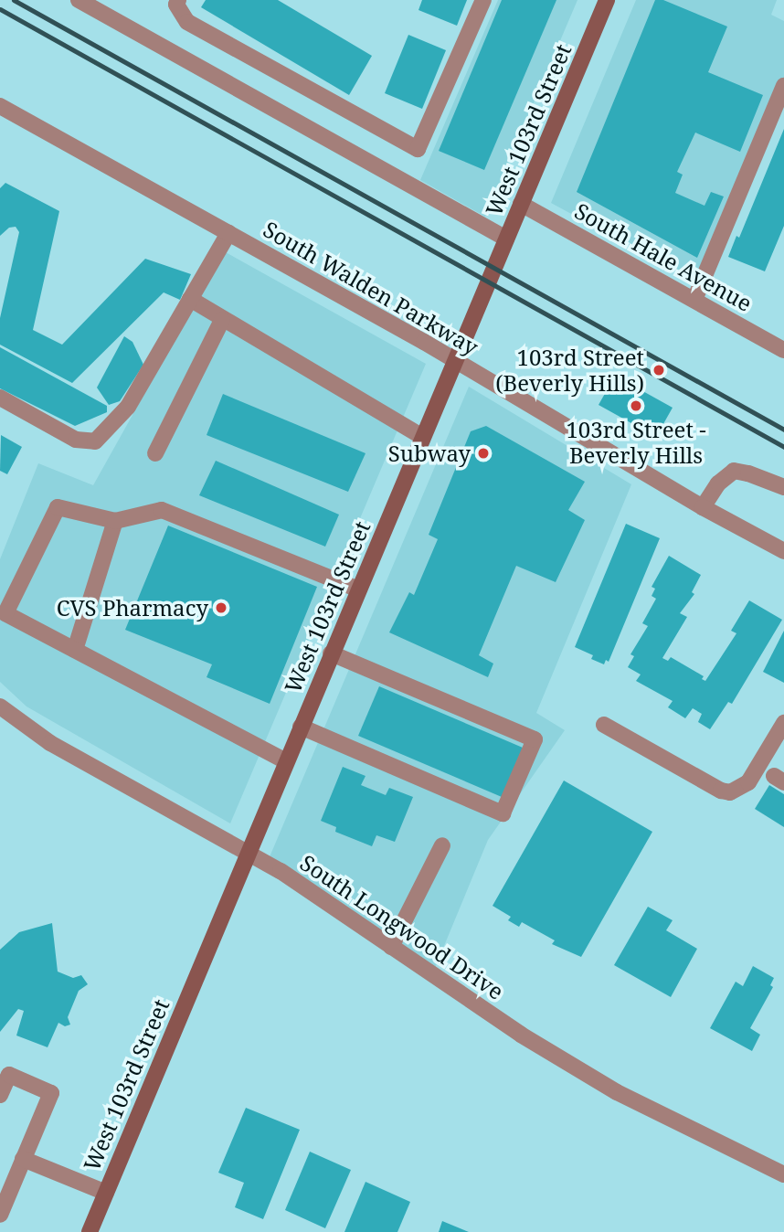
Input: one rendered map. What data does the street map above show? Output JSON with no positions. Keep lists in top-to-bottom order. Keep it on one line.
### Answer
{"streets":{"main road":["West 103rd Street"],"street":["South Hale Avenue","South Walden Parkway","South Longwood Drive"]},"crossings":[["West 103rd Street","South Hale Avenue"],["West 103rd Street","South Walden Parkway"],["West 103rd Street","South Longwood Drive"]],"places":["103rd Street (Beverly Hills)","103rd Street - Beverly Hills","Subway","CVS Pharmacy"]}
